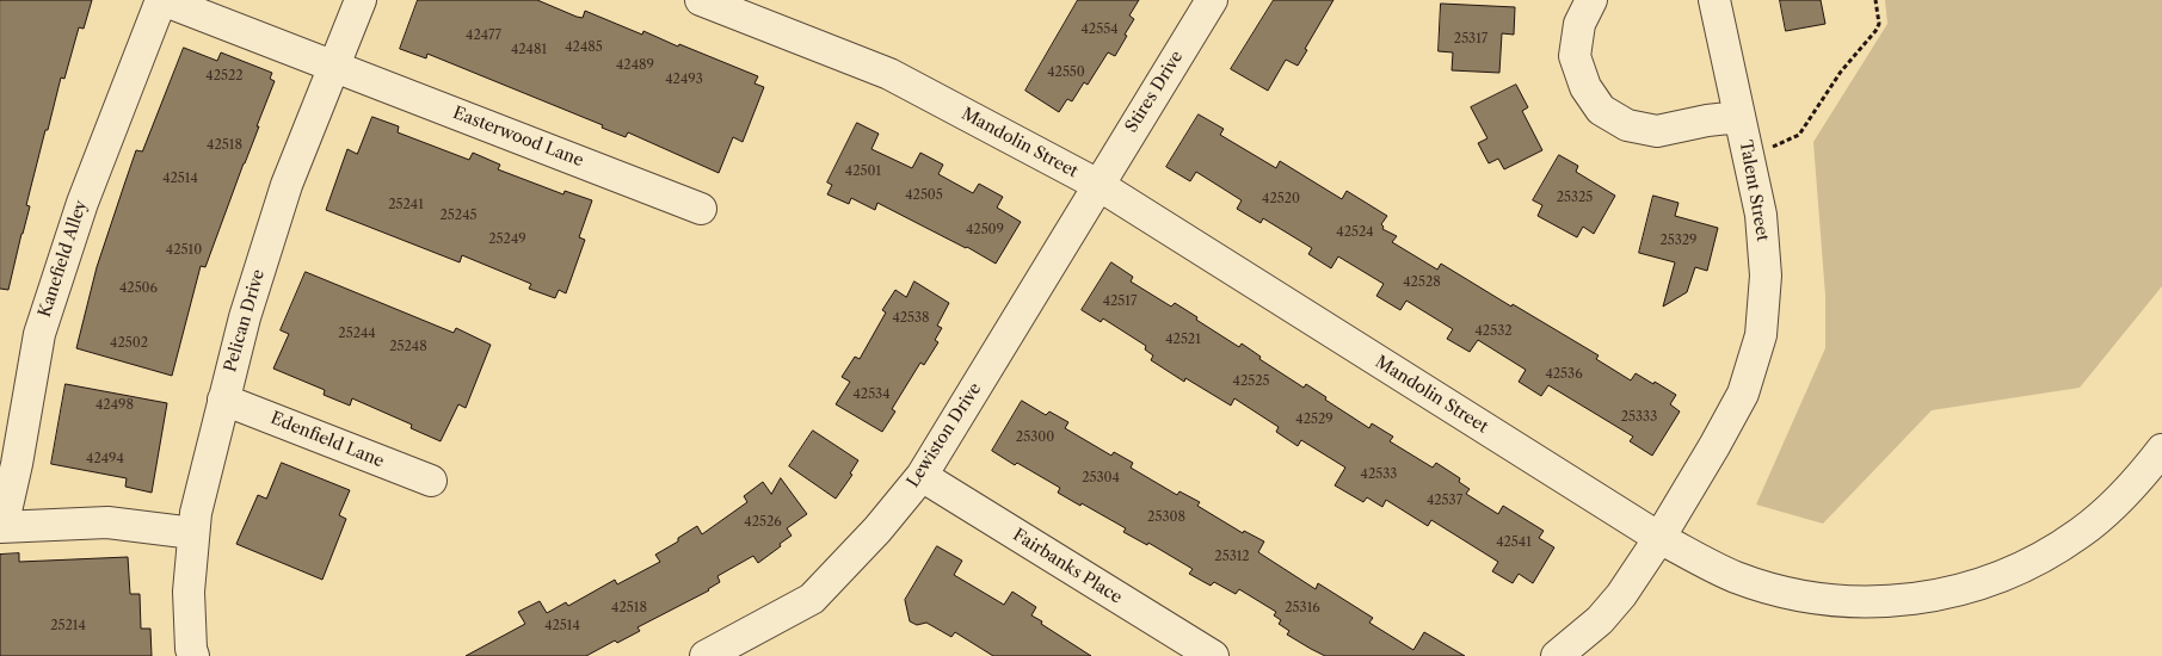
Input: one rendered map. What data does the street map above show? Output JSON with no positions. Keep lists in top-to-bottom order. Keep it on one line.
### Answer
{"streets":{"street":["Stires Drive","Easterwood Lane","Mandolin Street","Talent Street","Kanefield Alley","Pelican Drive","Lewiston Drive","Edenfield Lane","Fairbanks Place"]},"crossings":[["Stires Drive","Mandolin Street"],["Stires Drive","Lewiston Drive"],["Easterwood Lane","Kanefield Alley"],["Easterwood Lane","Pelican Drive"],["Mandolin Street","Talent Street"],["Mandolin Street","Lewiston Drive"],["Kanefield Alley","Pelican Drive"],["Pelican Drive","Edenfield Lane"],["Lewiston Drive","Fairbanks Place"]],"house_numbers":["42554","42477","25317","42485","42481","42489","42550","42522","42493","42518","42501","42514","42505","25325","42520","25241","25245","42509","42524","25249","25329","42510","42528","42506","42517","42538","42532","25244","42521","42502","25248","42536","42525","42534","42498","25333","42529","25300","42494","42533","25304","42537","25308","42526","42541","25312","42518","25316","25214","42514"]}
